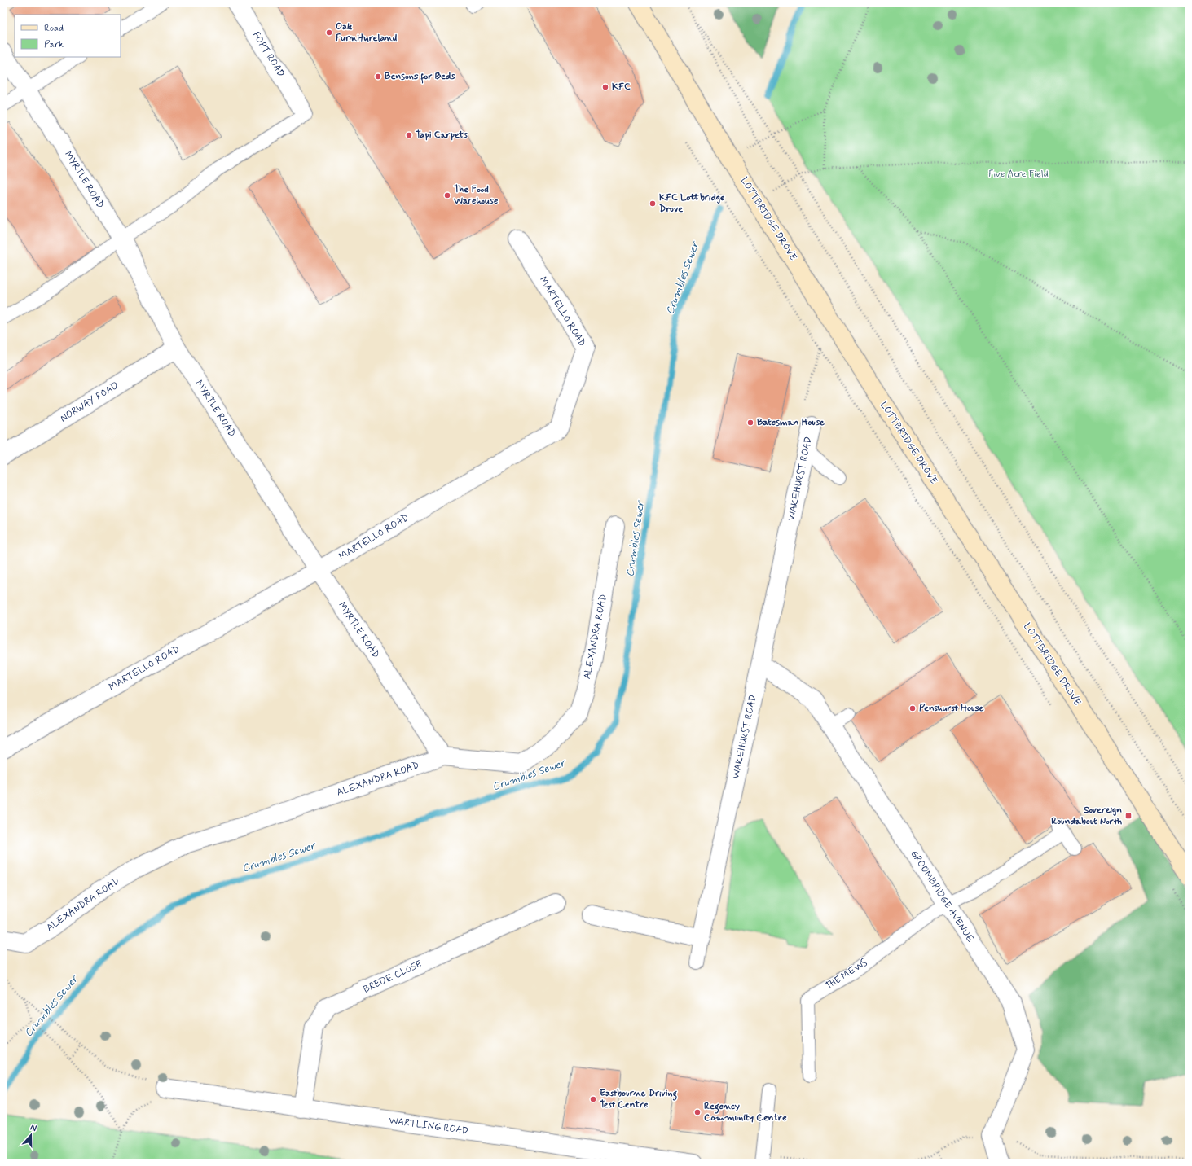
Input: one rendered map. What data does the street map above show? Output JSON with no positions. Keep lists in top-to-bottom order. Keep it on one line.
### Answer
{"streets":{"street":["FORT ROAD","MYRTLE ROAD","LOTTBRIDGE DROVE","MARTELLO ROAD","NORWAY ROAD","WAKEHURST ROAD","ALEXANDRA ROAD","GROOMBRIDGE AVENUE","BREDE CLOSE","WARTLING ROAD"],"lane":["THE MEWS"]},"crossings":[["MYRTLE ROAD","MARTELLO ROAD"],["MYRTLE ROAD","NORWAY ROAD"],["MYRTLE ROAD","ALEXANDRA ROAD"],["WAKEHURST ROAD","GROOMBRIDGE AVENUE"],["GROOMBRIDGE AVENUE","THE MEWS"],["BREDE CLOSE","WARTLING ROAD"]],"water":["Crumbles Sewer"],"parks":["Five Acre Field"],"places":{"other":["Oak Furnitureland","Bensons for Beds","KFC","Tapi Carpets","The Food Warehouse","KFC Lottbridge Drove","Batesman House","Penshurst House","Eastbourne Driving Test Centre","Regency Community Centre"],"transit":["Sovereign Roundabout North"]},"legend":["Road","Park"],"north":"top"}
